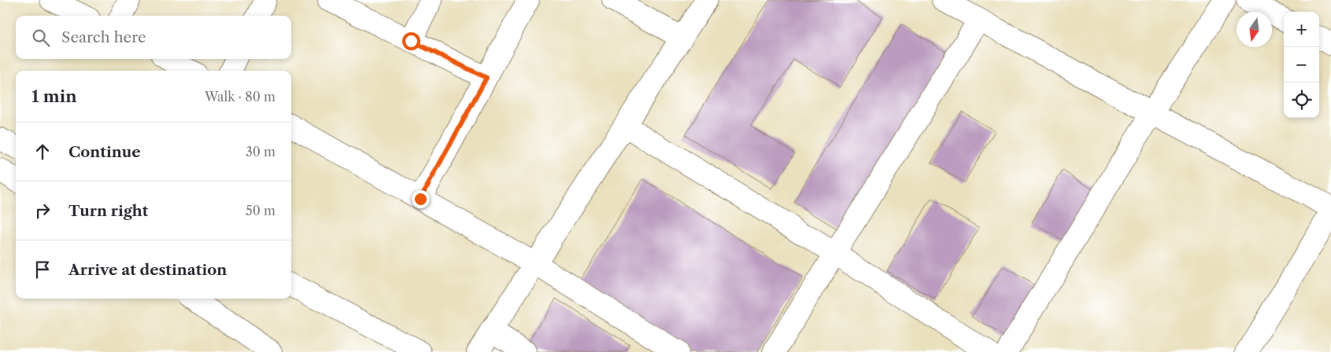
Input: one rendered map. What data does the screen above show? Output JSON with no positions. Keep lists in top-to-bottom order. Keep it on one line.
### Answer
{"north":"bottom","page":{"map_buttons":["+","−"],"search":"Search here","heading":["1 min","Walk · 80 m"],"list":[["Continue","30 m"],["Turn right","50 m"],"Arrive at destination"]}}
